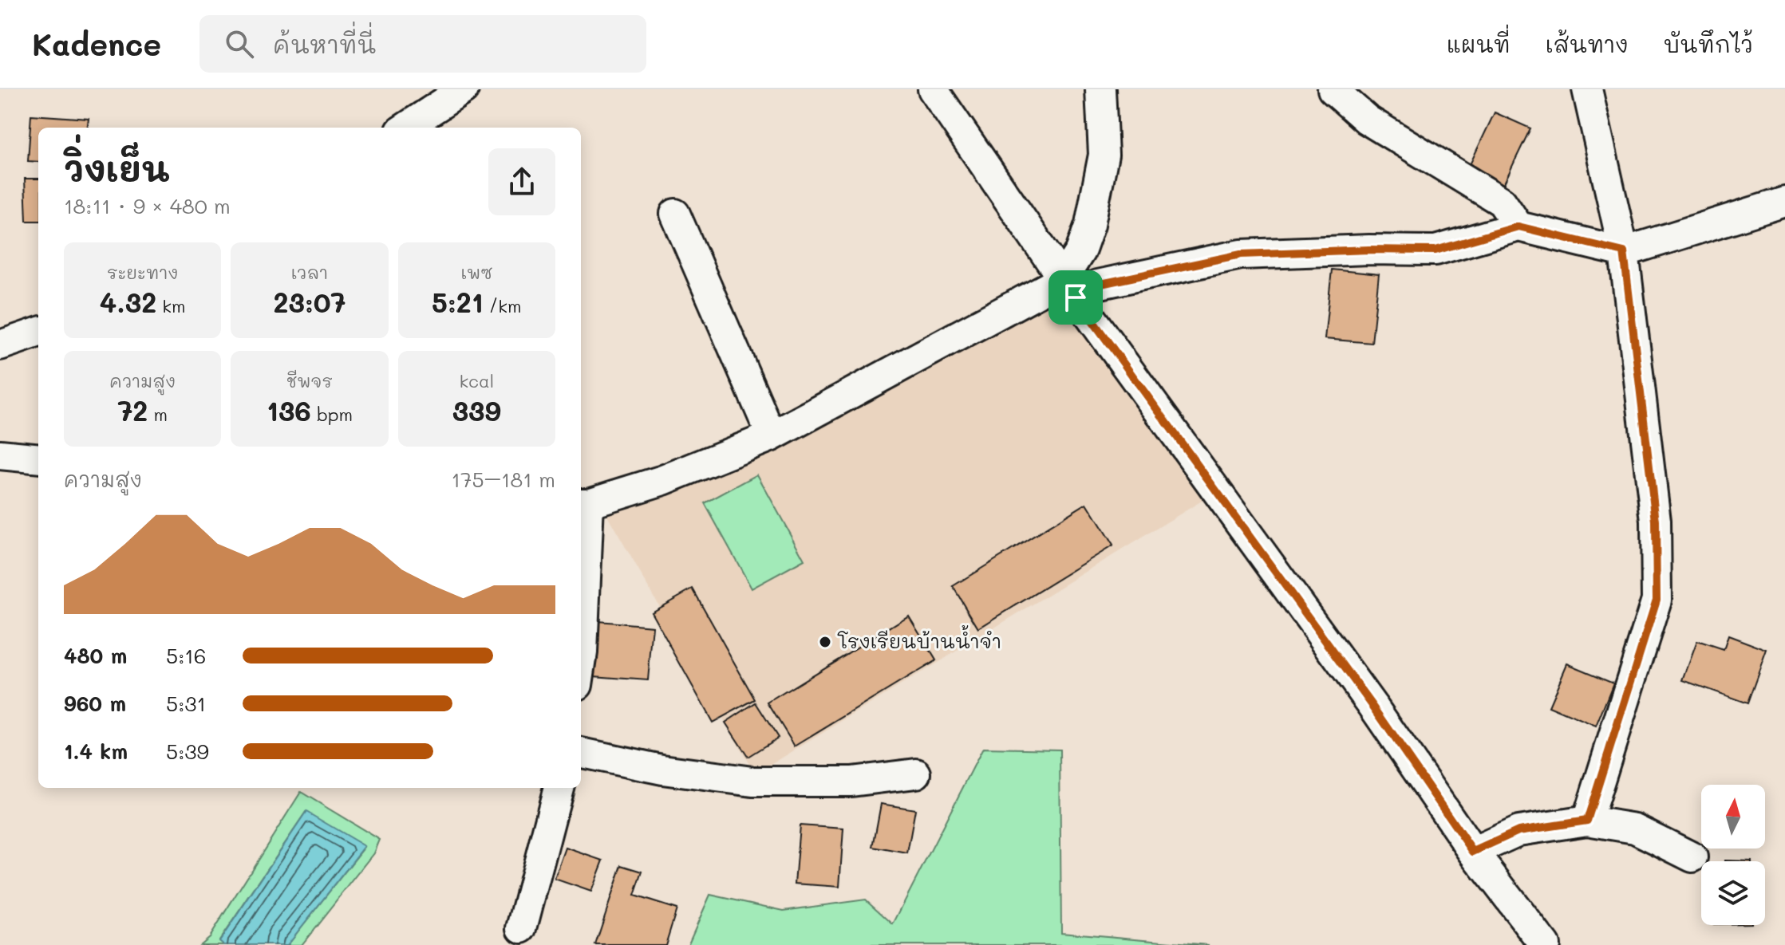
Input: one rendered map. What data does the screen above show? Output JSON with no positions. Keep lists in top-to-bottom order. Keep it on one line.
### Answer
{"places":["โรงเรียนบ้านน้ำจำ"],"north":"top","page":{"header":"Kadence","search":"ค้นหาที่นี่","nav":["แผนที่","เส้นทาง","บันทึกไว้"],"heading":["วิ่งเย็น","18:11 · 9 × 480 m"],"stats":[["ระยะทาง","4.32 km"],["เวลา","23:07"],["เพซ","5:21 /km"],["ความสูง","72 m"],["ชีพจร","136 bpm"],["kcal","339"]],"chart":["ความสูง","175–181 m"],"list":[{"name":"480 m","note":"5:16"},{"name":"960 m","note":"5:31"},{"name":"1.4 km","note":"5:39"}]}}
